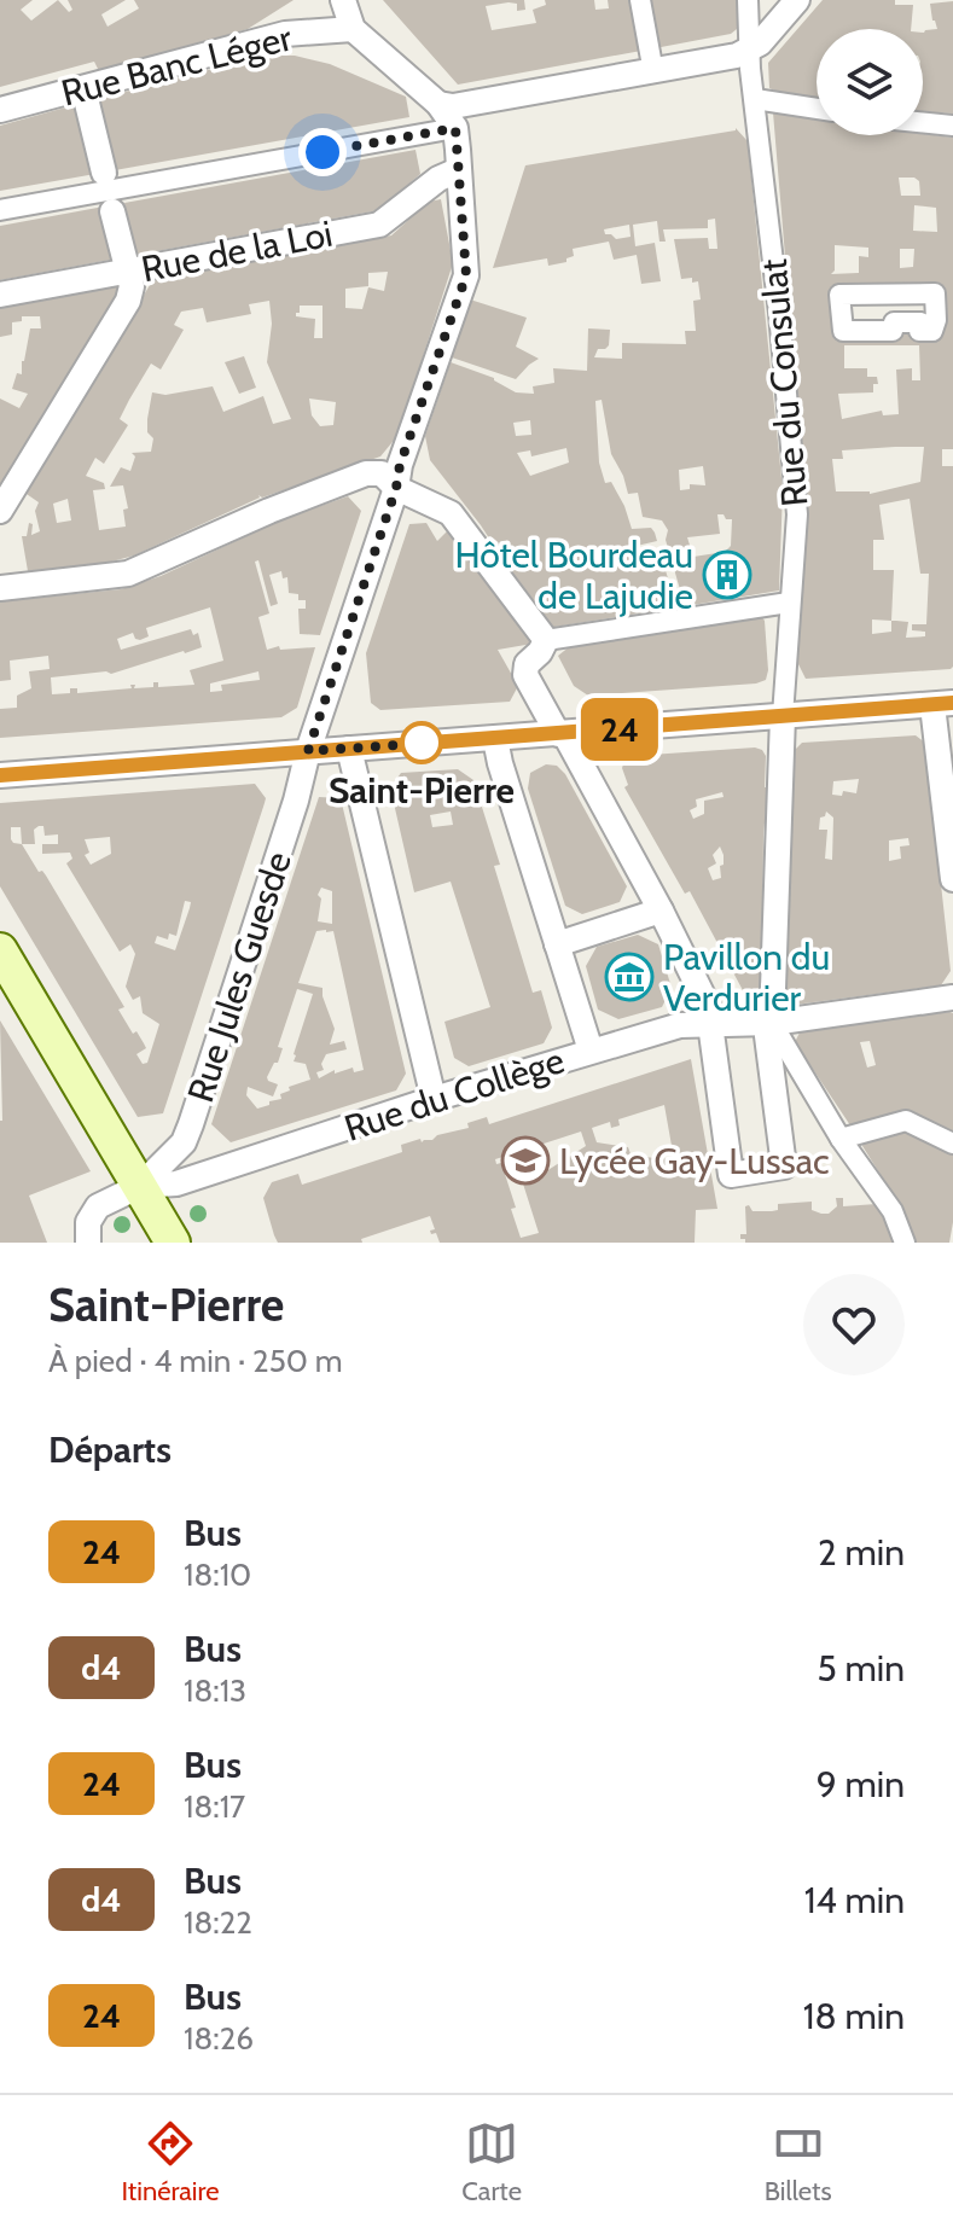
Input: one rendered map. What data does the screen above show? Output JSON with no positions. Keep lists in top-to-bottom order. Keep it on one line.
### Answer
{"streets":{"street":["Rue Banc Léger","Rue de la Loi","Rue du Consulat","Rue Jules Guesde","Rue du Collège"]},"crossings":[["Rue de la Loi","Rue Jules Guesde"],["Rue Jules Guesde","Rue du Collège"]],"places":{"building":["Hôtel Bourdeau de Lajudie"],"other":["Saint-Pierre"],"museum":["Pavillon du Verdurier"],"school or university":["Lycée Gay-Lussac"]},"lines":["bus line 24"],"page":{"on_map":"24","heading":[["Saint-Pierre","À pied · 4 min · 250 m"],"Départs"],"list":[{"mark":"24","name":"Bus","note":"18:10","value":"2 min"},{"mark":"d4","name":"Bus","note":"18:13","value":"5 min"},{"mark":"24","name":"Bus","note":"18:17","value":"9 min"},{"mark":"d4","name":"Bus","note":"18:22","value":"14 min"},{"mark":"24","name":"Bus","note":"18:26","value":"18 min"}],"tabs":["Itinéraire","Carte","Billets"]}}
